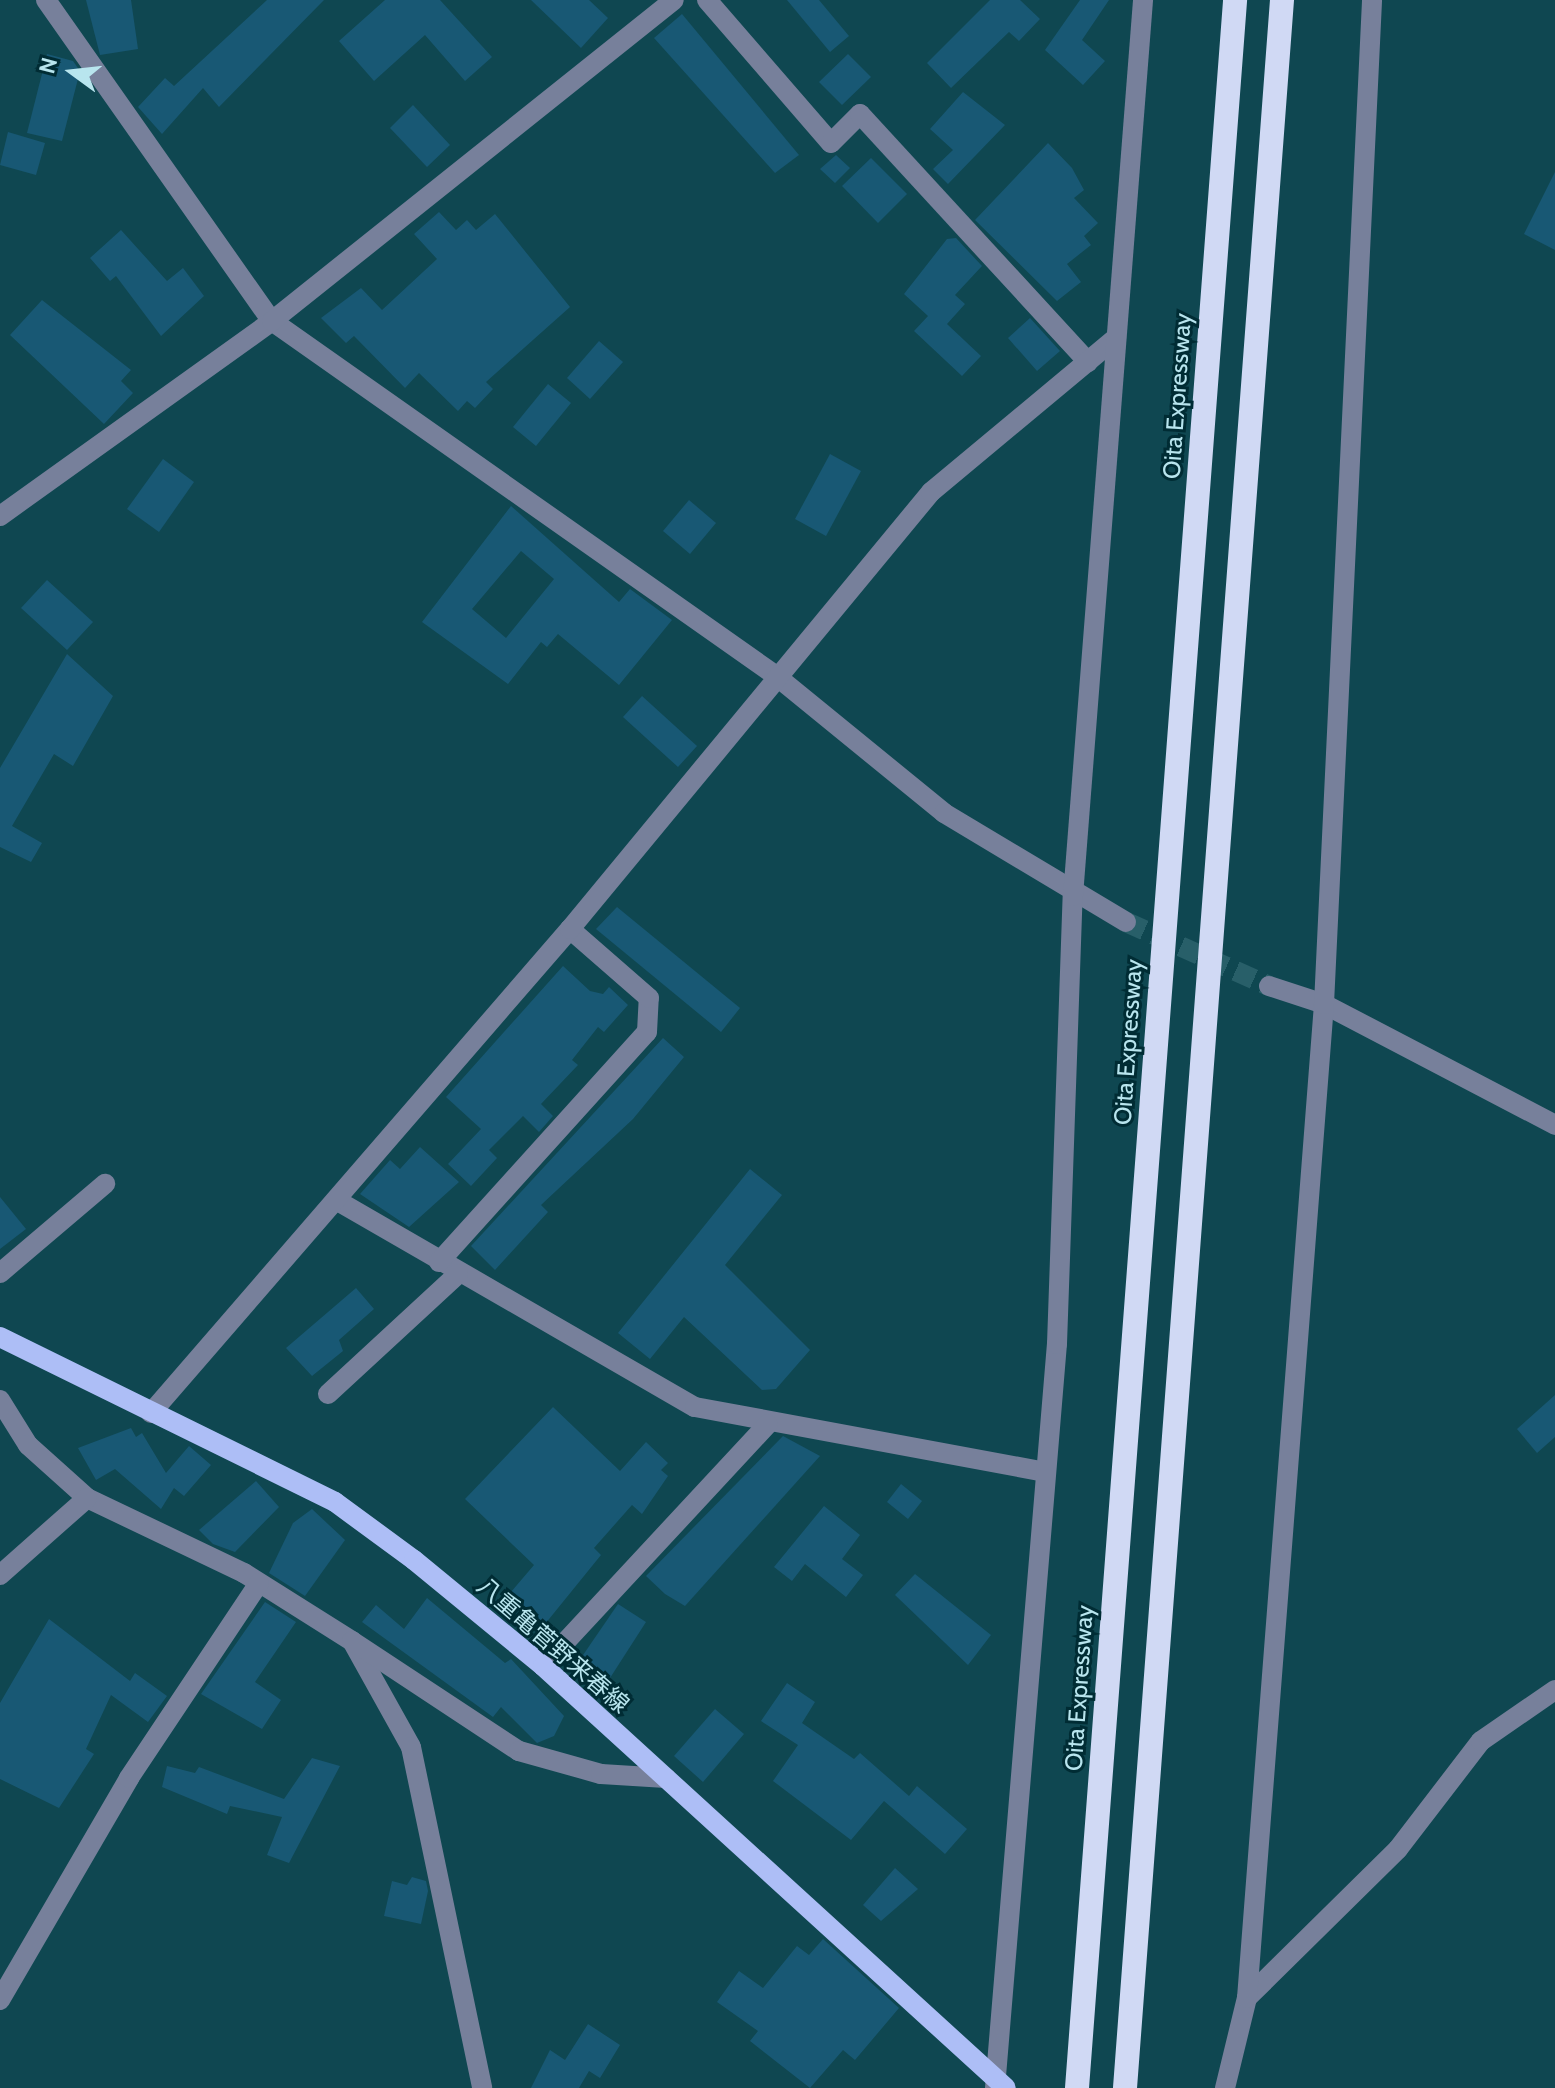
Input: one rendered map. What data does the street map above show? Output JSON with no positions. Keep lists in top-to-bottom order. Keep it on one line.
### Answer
{"streets":{"highway":["Oita Expressway"],"main road":["八重亀菅野来春線"]},"north":"left"}
